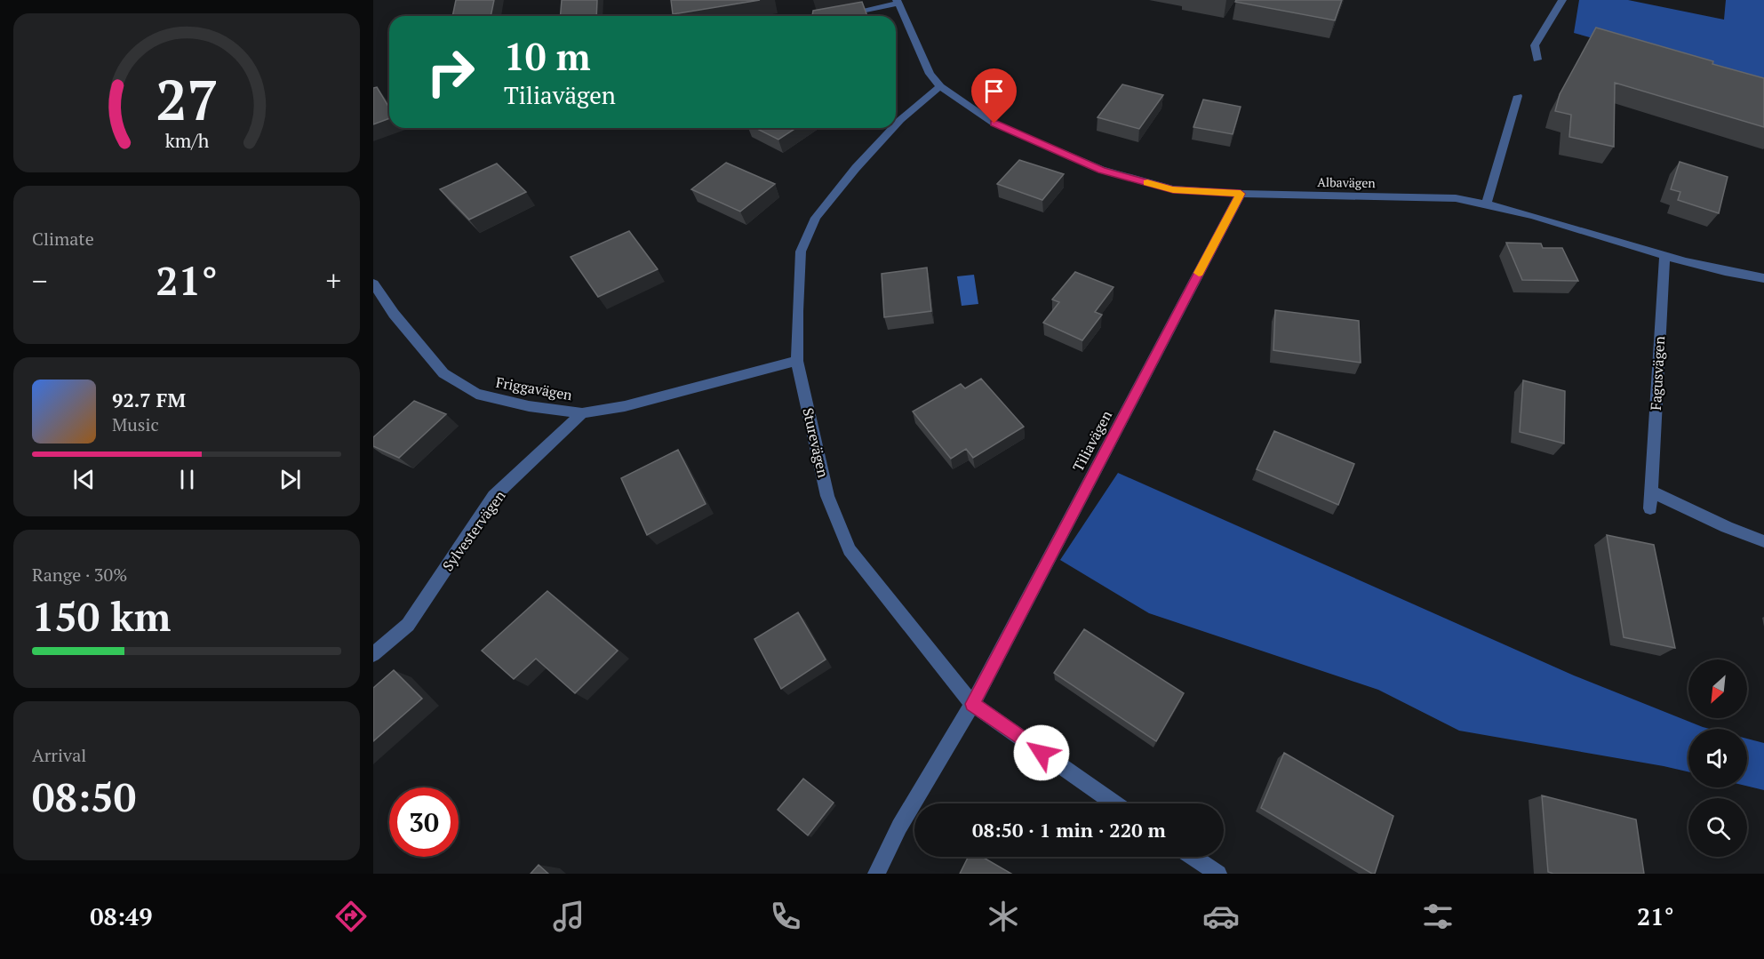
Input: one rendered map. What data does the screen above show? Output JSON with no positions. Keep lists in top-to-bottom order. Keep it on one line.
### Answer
{"streets":{"street":["Albavägen","Fagusvägen","Friggavägen","Tiliavägen","Sturevägen","Sylvestervägen"]},"crossings":[["Albavägen","Fagusvägen"],["Albavägen","Tiliavägen"],["Albavägen","Sturevägen"],["Friggavägen","Sturevägen"],["Friggavägen","Sylvestervägen"],["Tiliavägen","Sturevägen"]],"north":"bottom left","page":{"turn":["10 m","Tiliavägen"],"tile":["Climate",["Range · 30%","150 km"],["Arrival","08:50"]],"heat":["−","21°","+"],"song":["92.7 FM","Music"],"limit":"30","trip":"08:50 · 1 min · 220 m","tabs":["08:49","21°"],"gauge":["27","km/h"]}}
